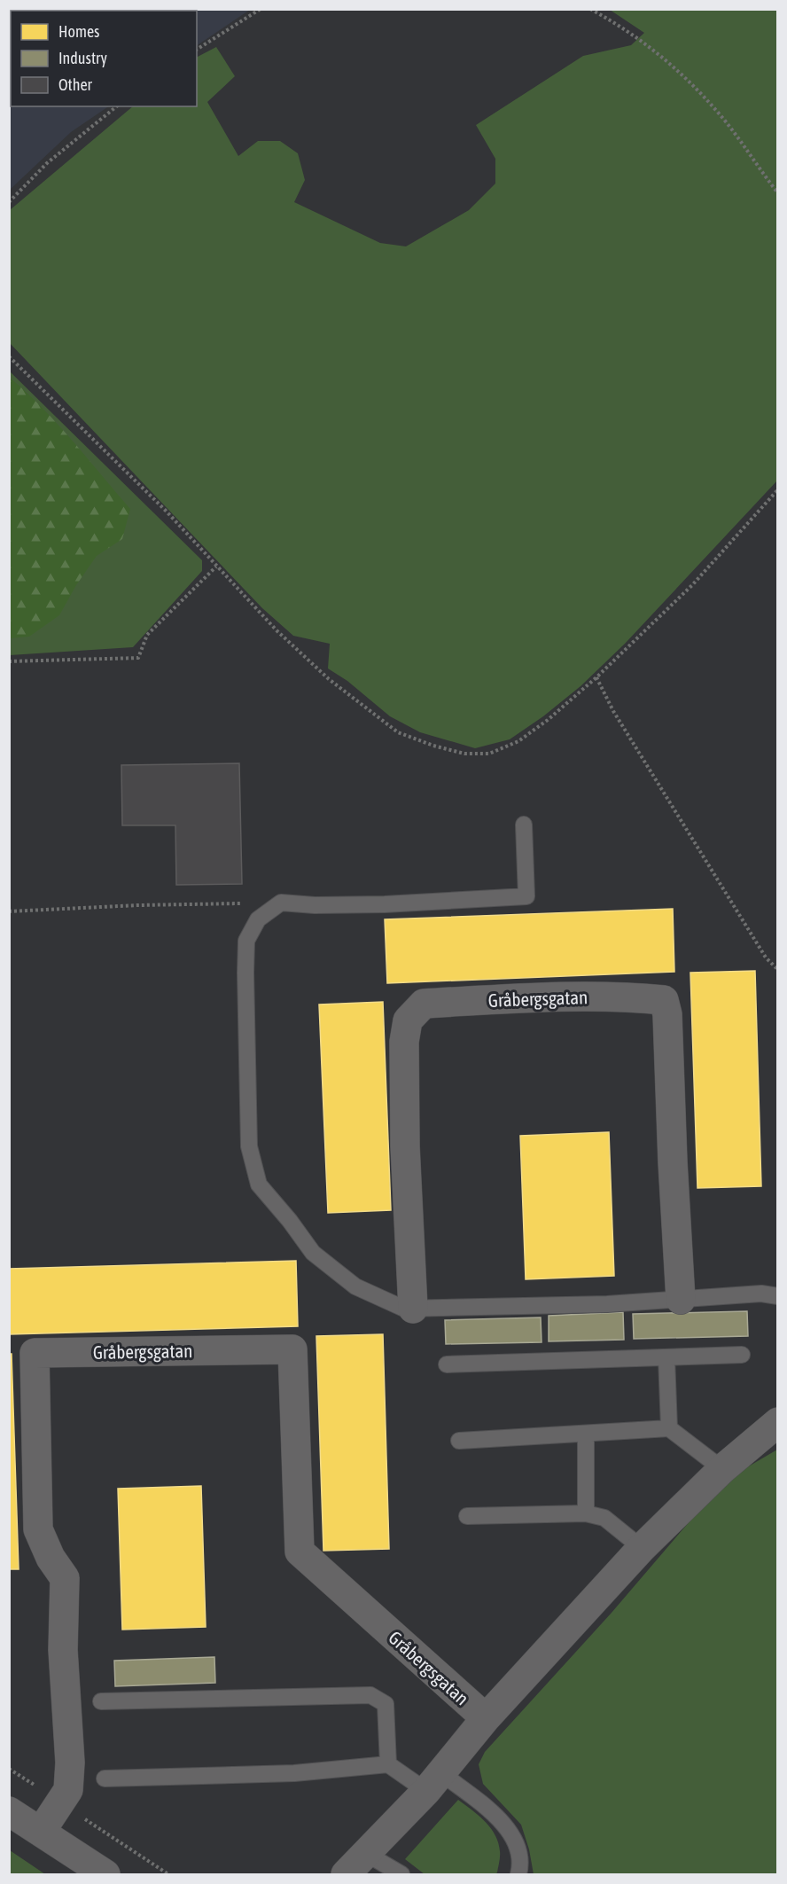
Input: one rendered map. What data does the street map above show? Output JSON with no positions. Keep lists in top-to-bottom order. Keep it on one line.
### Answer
{"streets":{"street":["Gråbergsgatan"]},"legend":["Homes","Industry","Other"]}
